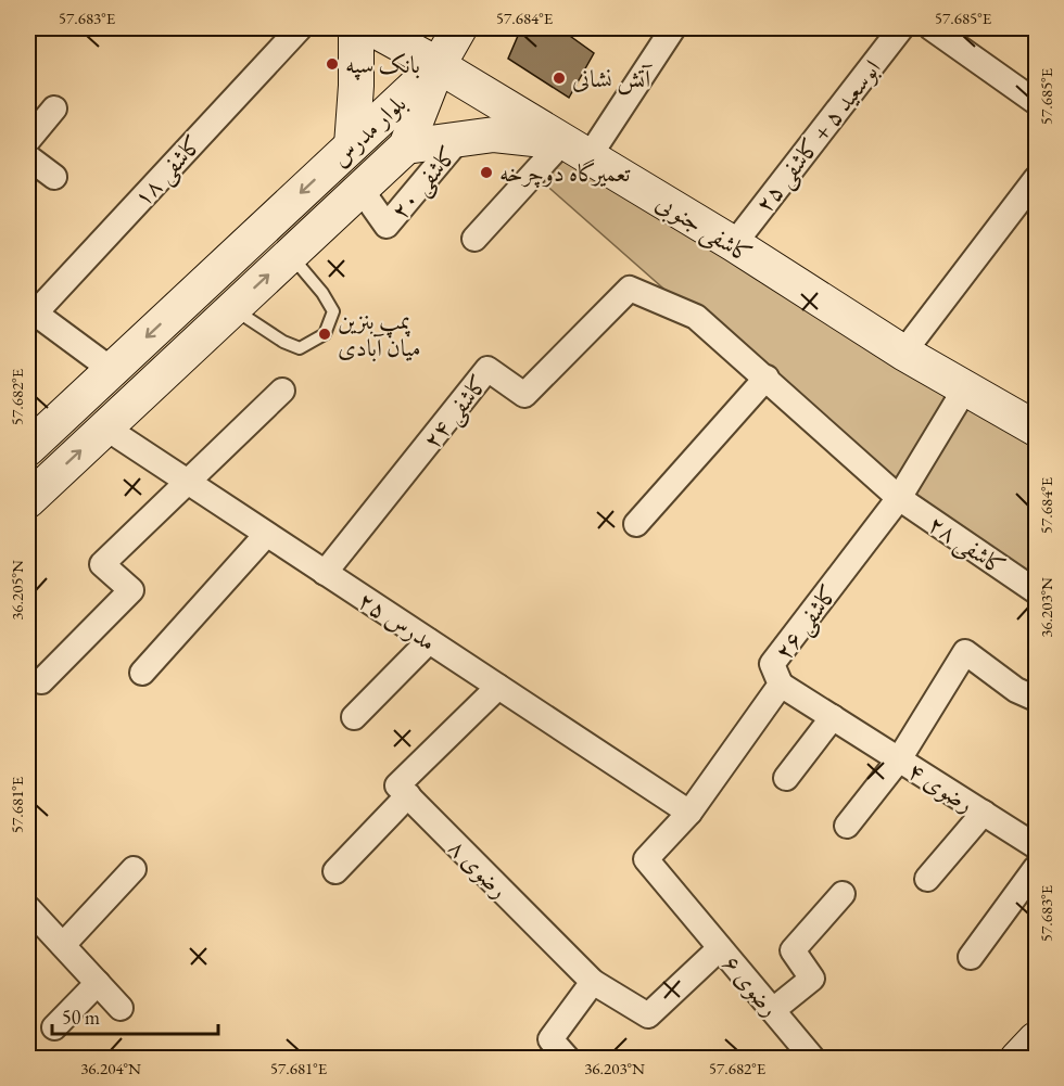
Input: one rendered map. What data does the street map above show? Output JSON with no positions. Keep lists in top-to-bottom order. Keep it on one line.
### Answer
{"streets":{"main road":["بلوار مدرس","کاشفی جنوبی"],"street":["ابوسعید ۵ + کاشفی ۲۵","کاشفی ۱۸","کاشفی ۲۰","کاشفی ۲۴","کاشفی ۲۸","مدرس ۲۵","کاشفی ۲۶","رضوی ۴","رضوی ۸","رضوی ۶"]},"crossings":[["بلوار مدرس","کاشفی ۲۰"],["بلوار مدرس","کاشفی جنوبی"],["بلوار مدرس","مدرس ۲۵"],["ابوسعید ۵ + کاشفی ۲۵","کاشفی جنوبی"],["کاشفی ۲۴","کاشفی ۲۸"],["کاشفی ۲۴","مدرس ۲۵"],["کاشفی ۲۸","کاشفی ۲۶"],["مدرس ۲۵","کاشفی ۲۶"],["کاشفی ۲۶","رضوی ۴"],["کاشفی ۲۶","رضوی ۶"],["رضوی ۸","رضوی ۶"]],"places":["بانک سپه","آتش نشانی","تعمیرگاه دوچرخه","پمپ بنزین میان آبادی"],"scale_bar":"50 m","coordinates":["57.683°E","57.684°E","57.685°E","57.682°E","36.205°N","36.203°N","57.681°E","36.204°N"]}
